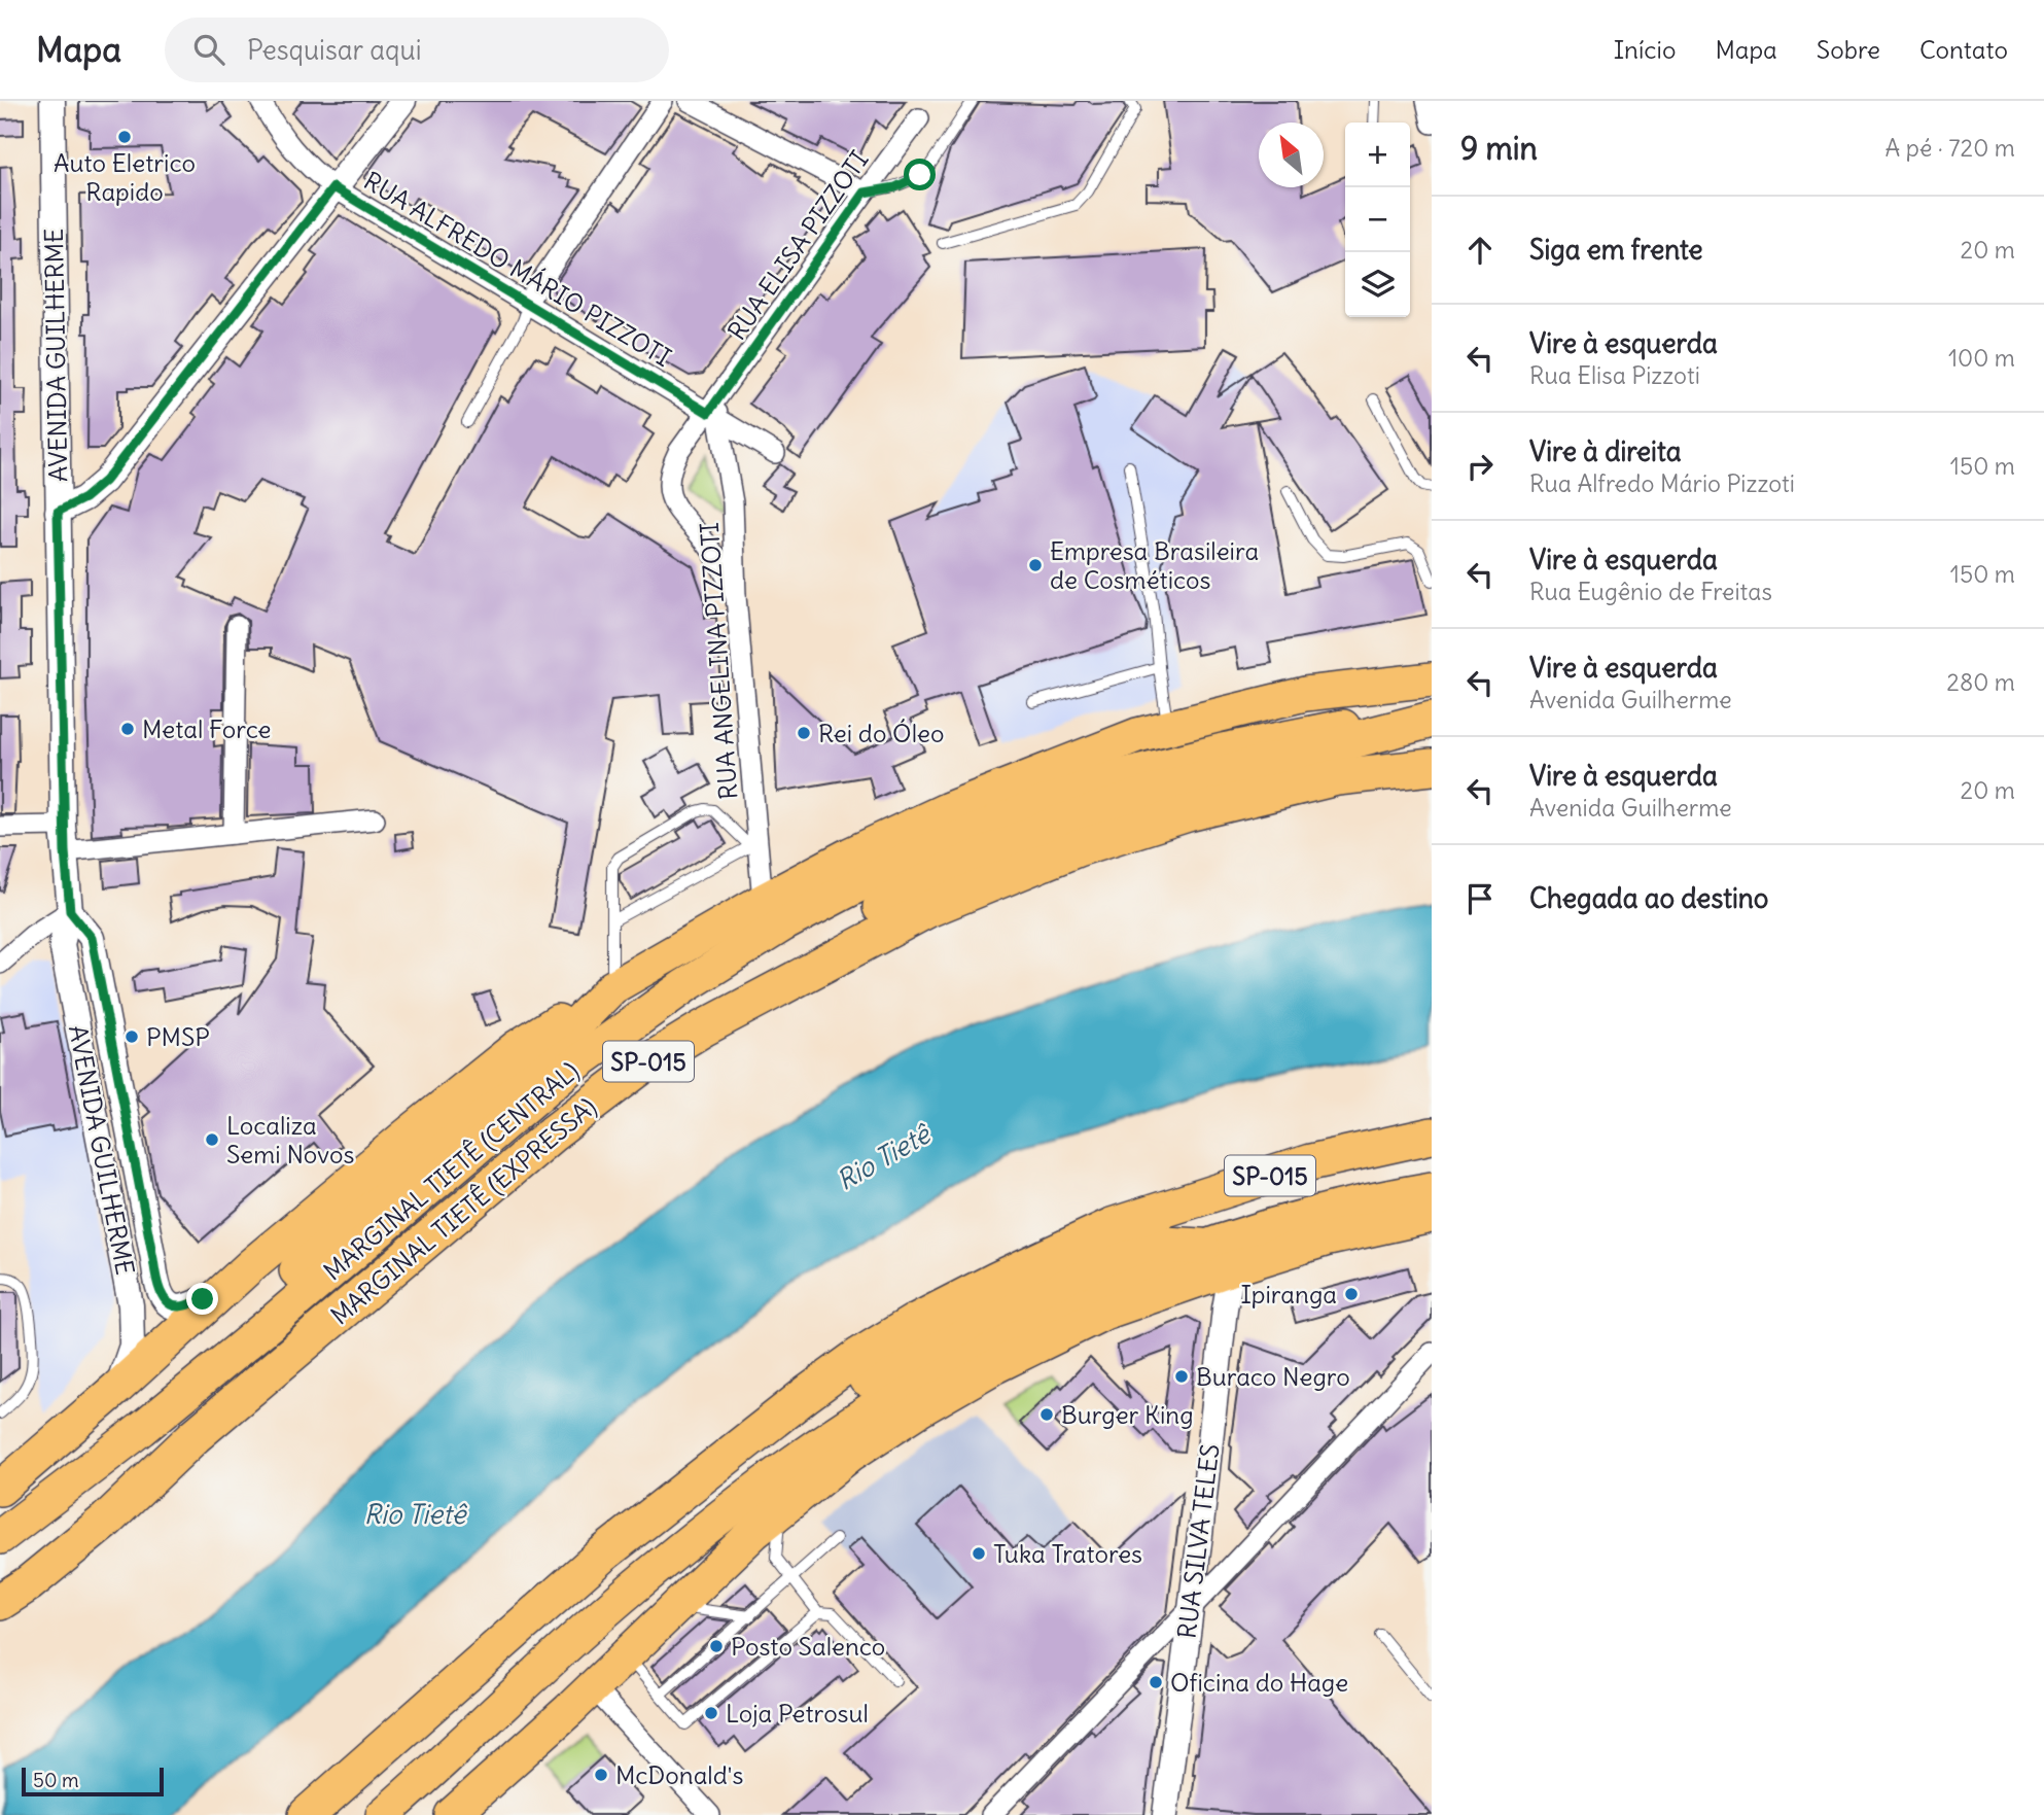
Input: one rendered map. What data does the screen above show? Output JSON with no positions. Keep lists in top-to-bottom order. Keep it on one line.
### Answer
{"streets":{"highway":["SP-015","MARGINAL TIETÊ (CENTRAL)","MARGINAL TIETÊ (EXPRESSA)"],"street":["RUA ELISA PIZZOTI","RUA ALFREDO MÁRIO PIZZOTI","AVENIDA GUILHERME","RUA ANGELINA PIZZOTI","RUA SILVA TELES"]},"crossings":[["RUA ELISA PIZZOTI","RUA ALFREDO MÁRIO PIZZOTI"],["RUA ELISA PIZZOTI","RUA ANGELINA PIZZOTI"],["RUA ALFREDO MÁRIO PIZZOTI","RUA ANGELINA PIZZOTI"]],"water":["Rio Tietê"],"places":["Auto Eletrico Rapido","Empresa Brasileira de Cosméticos","Metal Force","Rei do Óleo","PMSP","Localiza Semi Novos","Ipiranga","Buraco Negro","Burger King","Tuka Tratores","Posto Salenco","Oficina do Hage","Loja Petrosul","McDonald's"],"scale_bar":"50 m","north":"top left","page":{"header":"Mapa","search":"Pesquisar aqui","nav":["Início","Mapa","Sobre","Contato"],"heading":["9 min","A pé · 720 m"],"map_buttons":["+","−"],"list":[["Siga em frente","20 m"],["Vire à esquerda","Rua Elisa Pizzoti","100 m"],["Vire à direita","Rua Alfredo Mário Pizzoti","150 m"],["Vire à esquerda","Rua Eugênio de Freitas","150 m"],["Vire à esquerda","Avenida Guilherme","280 m"],["Vire à esquerda","Avenida Guilherme","20 m"],"Chegada ao destino"],"scale":"50 m"}}
